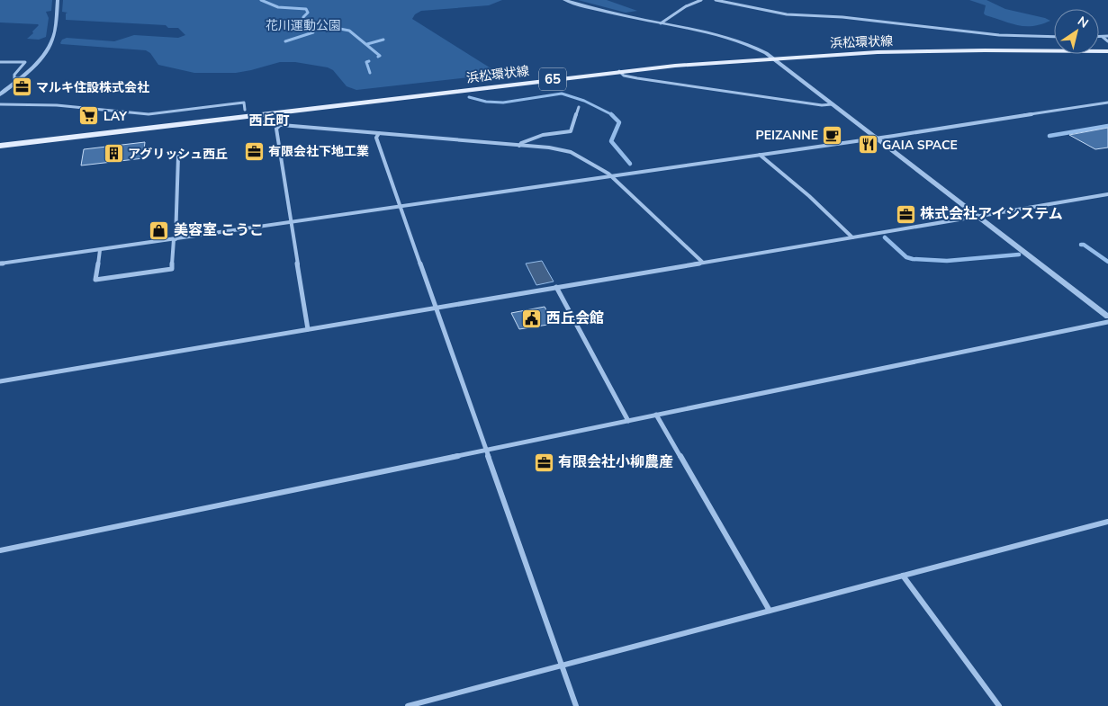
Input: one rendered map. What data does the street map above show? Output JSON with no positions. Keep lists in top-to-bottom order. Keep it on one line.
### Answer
{"streets":{"main road":["浜松環状線","65"]},"districts":["西丘町"],"parks":["花川運動公園"],"places":{"office":["マルキ住設株式会社","有限会社下地工業","株式会社アイシステム","有限会社小柳農産"],"supermarket":["LAY"],"cafe":["PEIZANNE"],"restaurant":["GAIA SPACE"],"building":["アグリッシュ西丘"],"shop":["美容室 こうこ"],"public building":["西丘会館"]},"north":"top right"}
